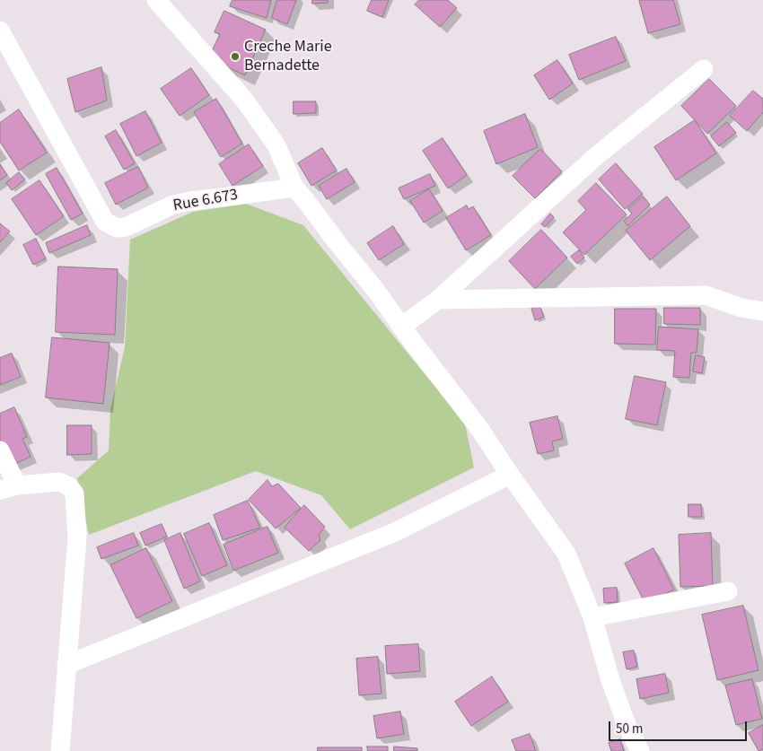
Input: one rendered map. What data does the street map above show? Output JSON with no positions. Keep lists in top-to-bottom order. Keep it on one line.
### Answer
{"streets":{"street":["Rue 6.673"]},"places":["Creche Marie Bernadette"],"scale_bar":"50 m"}
